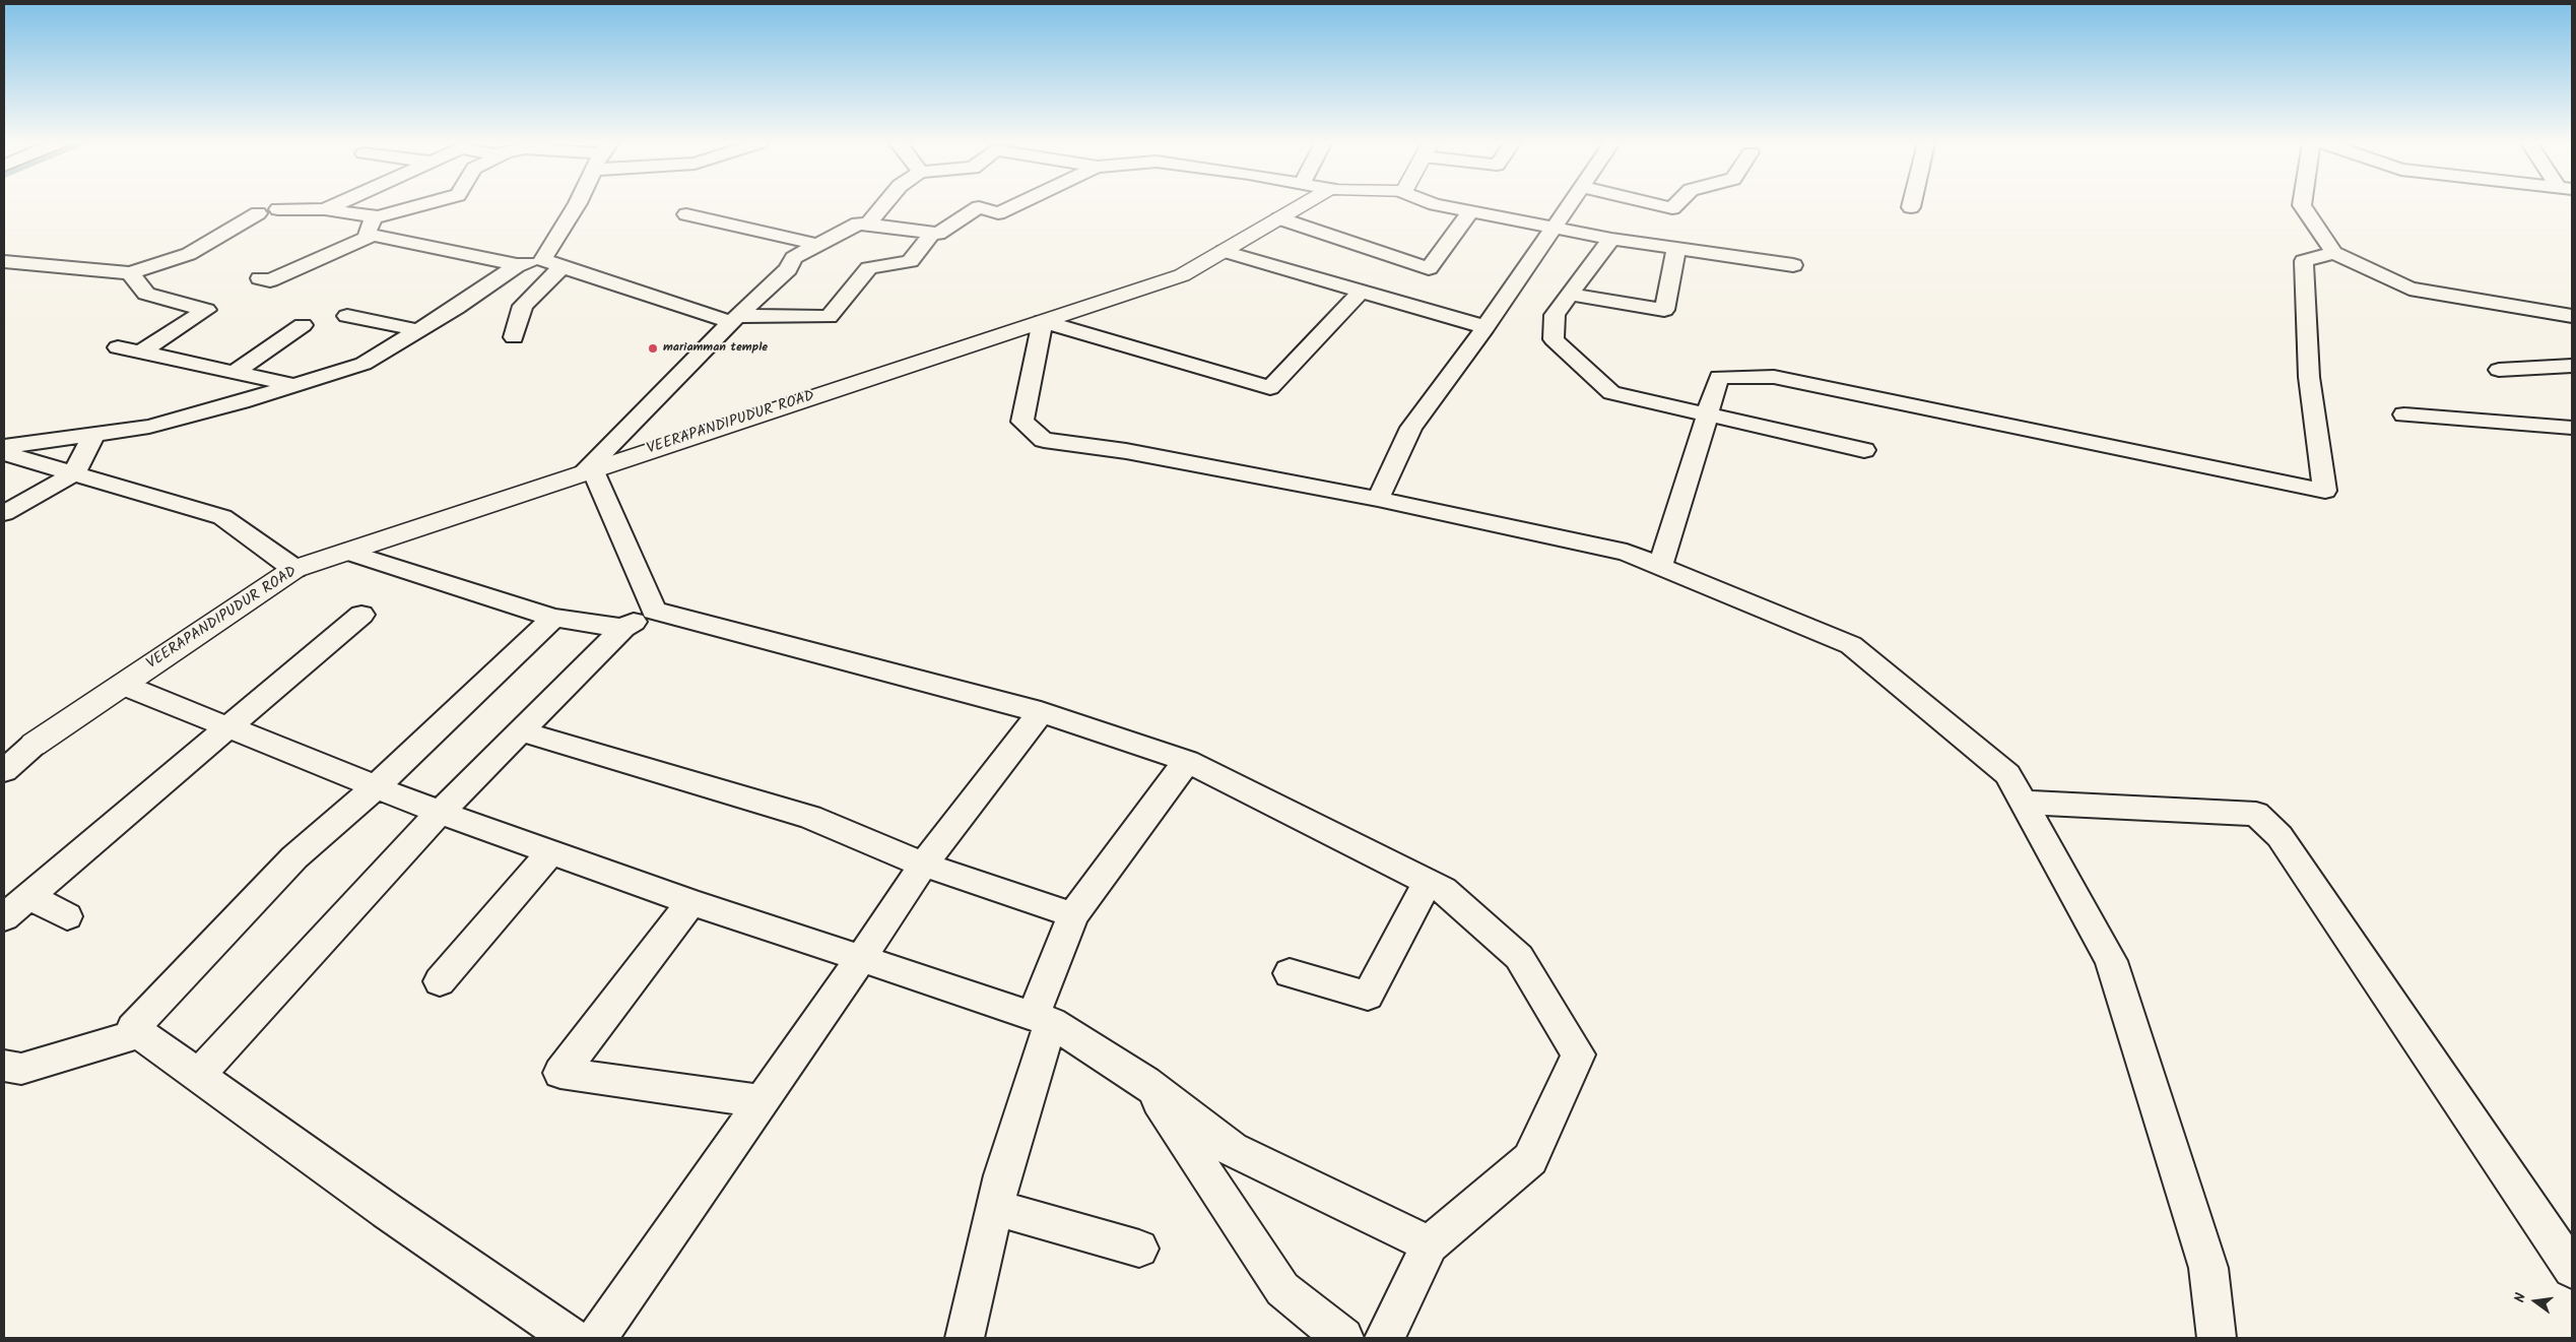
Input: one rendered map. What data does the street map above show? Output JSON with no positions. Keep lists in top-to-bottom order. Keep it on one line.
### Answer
{"streets":{"street":["VEERAPANDIPUDUR ROAD"]},"places":["mariamman temple"],"north":"left"}
